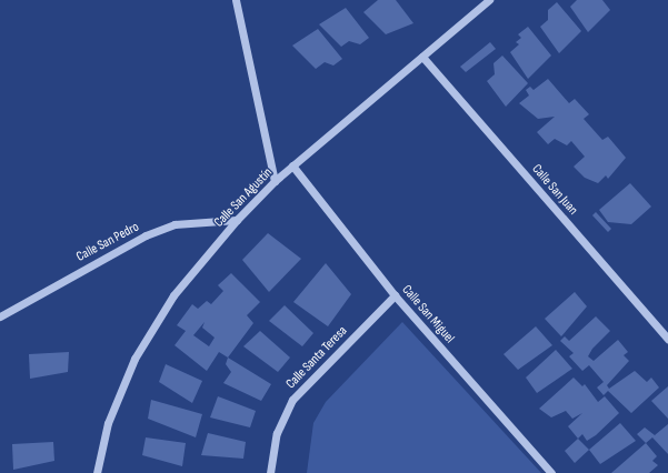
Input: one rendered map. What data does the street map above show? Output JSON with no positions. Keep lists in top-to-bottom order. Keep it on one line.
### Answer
{"streets":{"street":["Calle San Juan","Calle San Agustín","Calle San Pedro","Calle San Miguel","Calle Santa Teresa"]},"crossings":[["Calle San Juan","Calle San Agustín"],["Calle San Agustín","Calle San Pedro"],["Calle San Agustín","Calle San Miguel"],["Calle San Miguel","Calle Santa Teresa"]]}
